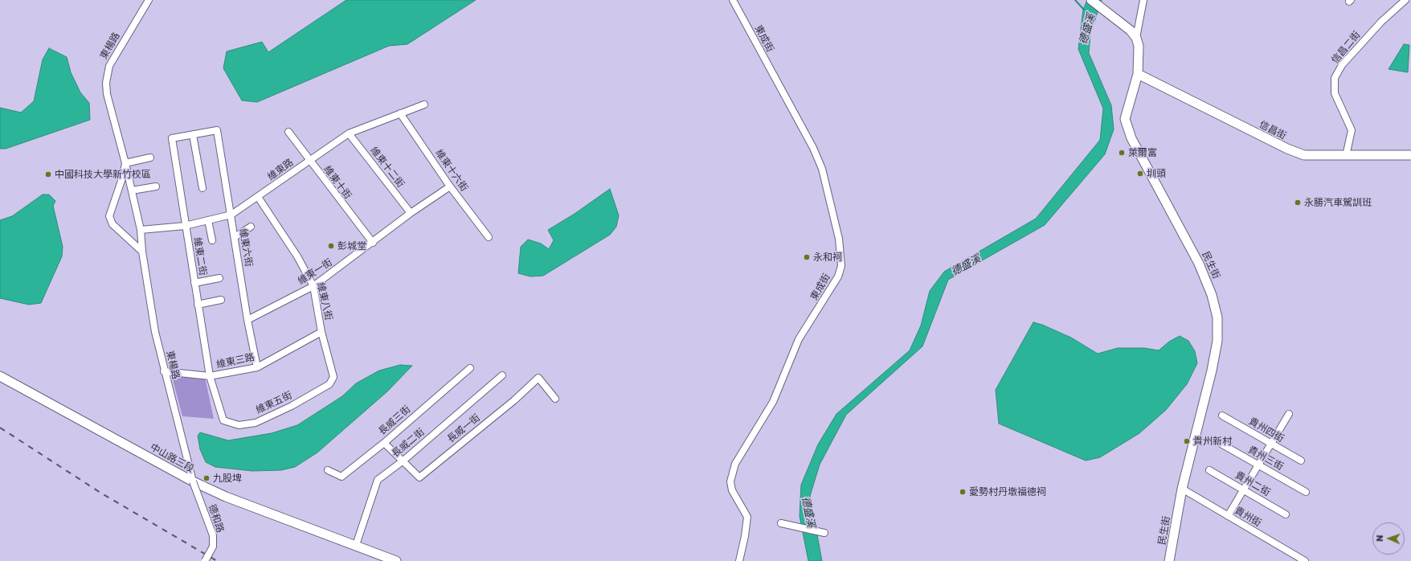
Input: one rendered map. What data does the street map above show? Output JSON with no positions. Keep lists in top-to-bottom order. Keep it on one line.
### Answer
{"streets":{"street":["東成街","東楊路","信昌二街","信昌街","維東十二街","維東路","維東十六街","維東十街","維東六街","維東二街","民生街","維東一街","維東八街","維東三路","維東五街","長威三街","長威一街","貴州四街","長威二街","中山路三段","貴州三街","貴州二街","貴州街","德和路"]},"crossings":[["東楊路","維東路"],["東楊路","維東三路"],["東楊路","中山路三段"],["東楊路","德和路"],["信昌二街","信昌街"],["信昌街","民生街"],["維東十二街","維東路"],["維東十二街","維東一街"],["維東路","維東十六街"],["維東路","維東十街"],["維東路","維東六街"],["維東路","維東二街"],["維東路","維東八街"],["維東十六街","維東一街"],["維東十街","維東一街"],["維東六街","維東二街"],["維東六街","維東一街"],["維東六街","維東三路"],["維東二街","維東三路"],["維東二街","維東五街"],["民生街","貴州街"],["維東一街","維東八街"],["維東八街","維東三路"],["維東八街","維東五街"],["長威三街","長威一街"],["長威一街","長威二街"],["長威二街","中山路三段"],["中山路三段","德和路"]],"water":["德盛溪"],"places":["萊爾富","圳頭","中國科技大學新竹校區","永勝汽車駕訓班","彭城堂","永和祠","貴州新村","九股埤","愛勢村丹墩福德祠"],"north":"left"}
